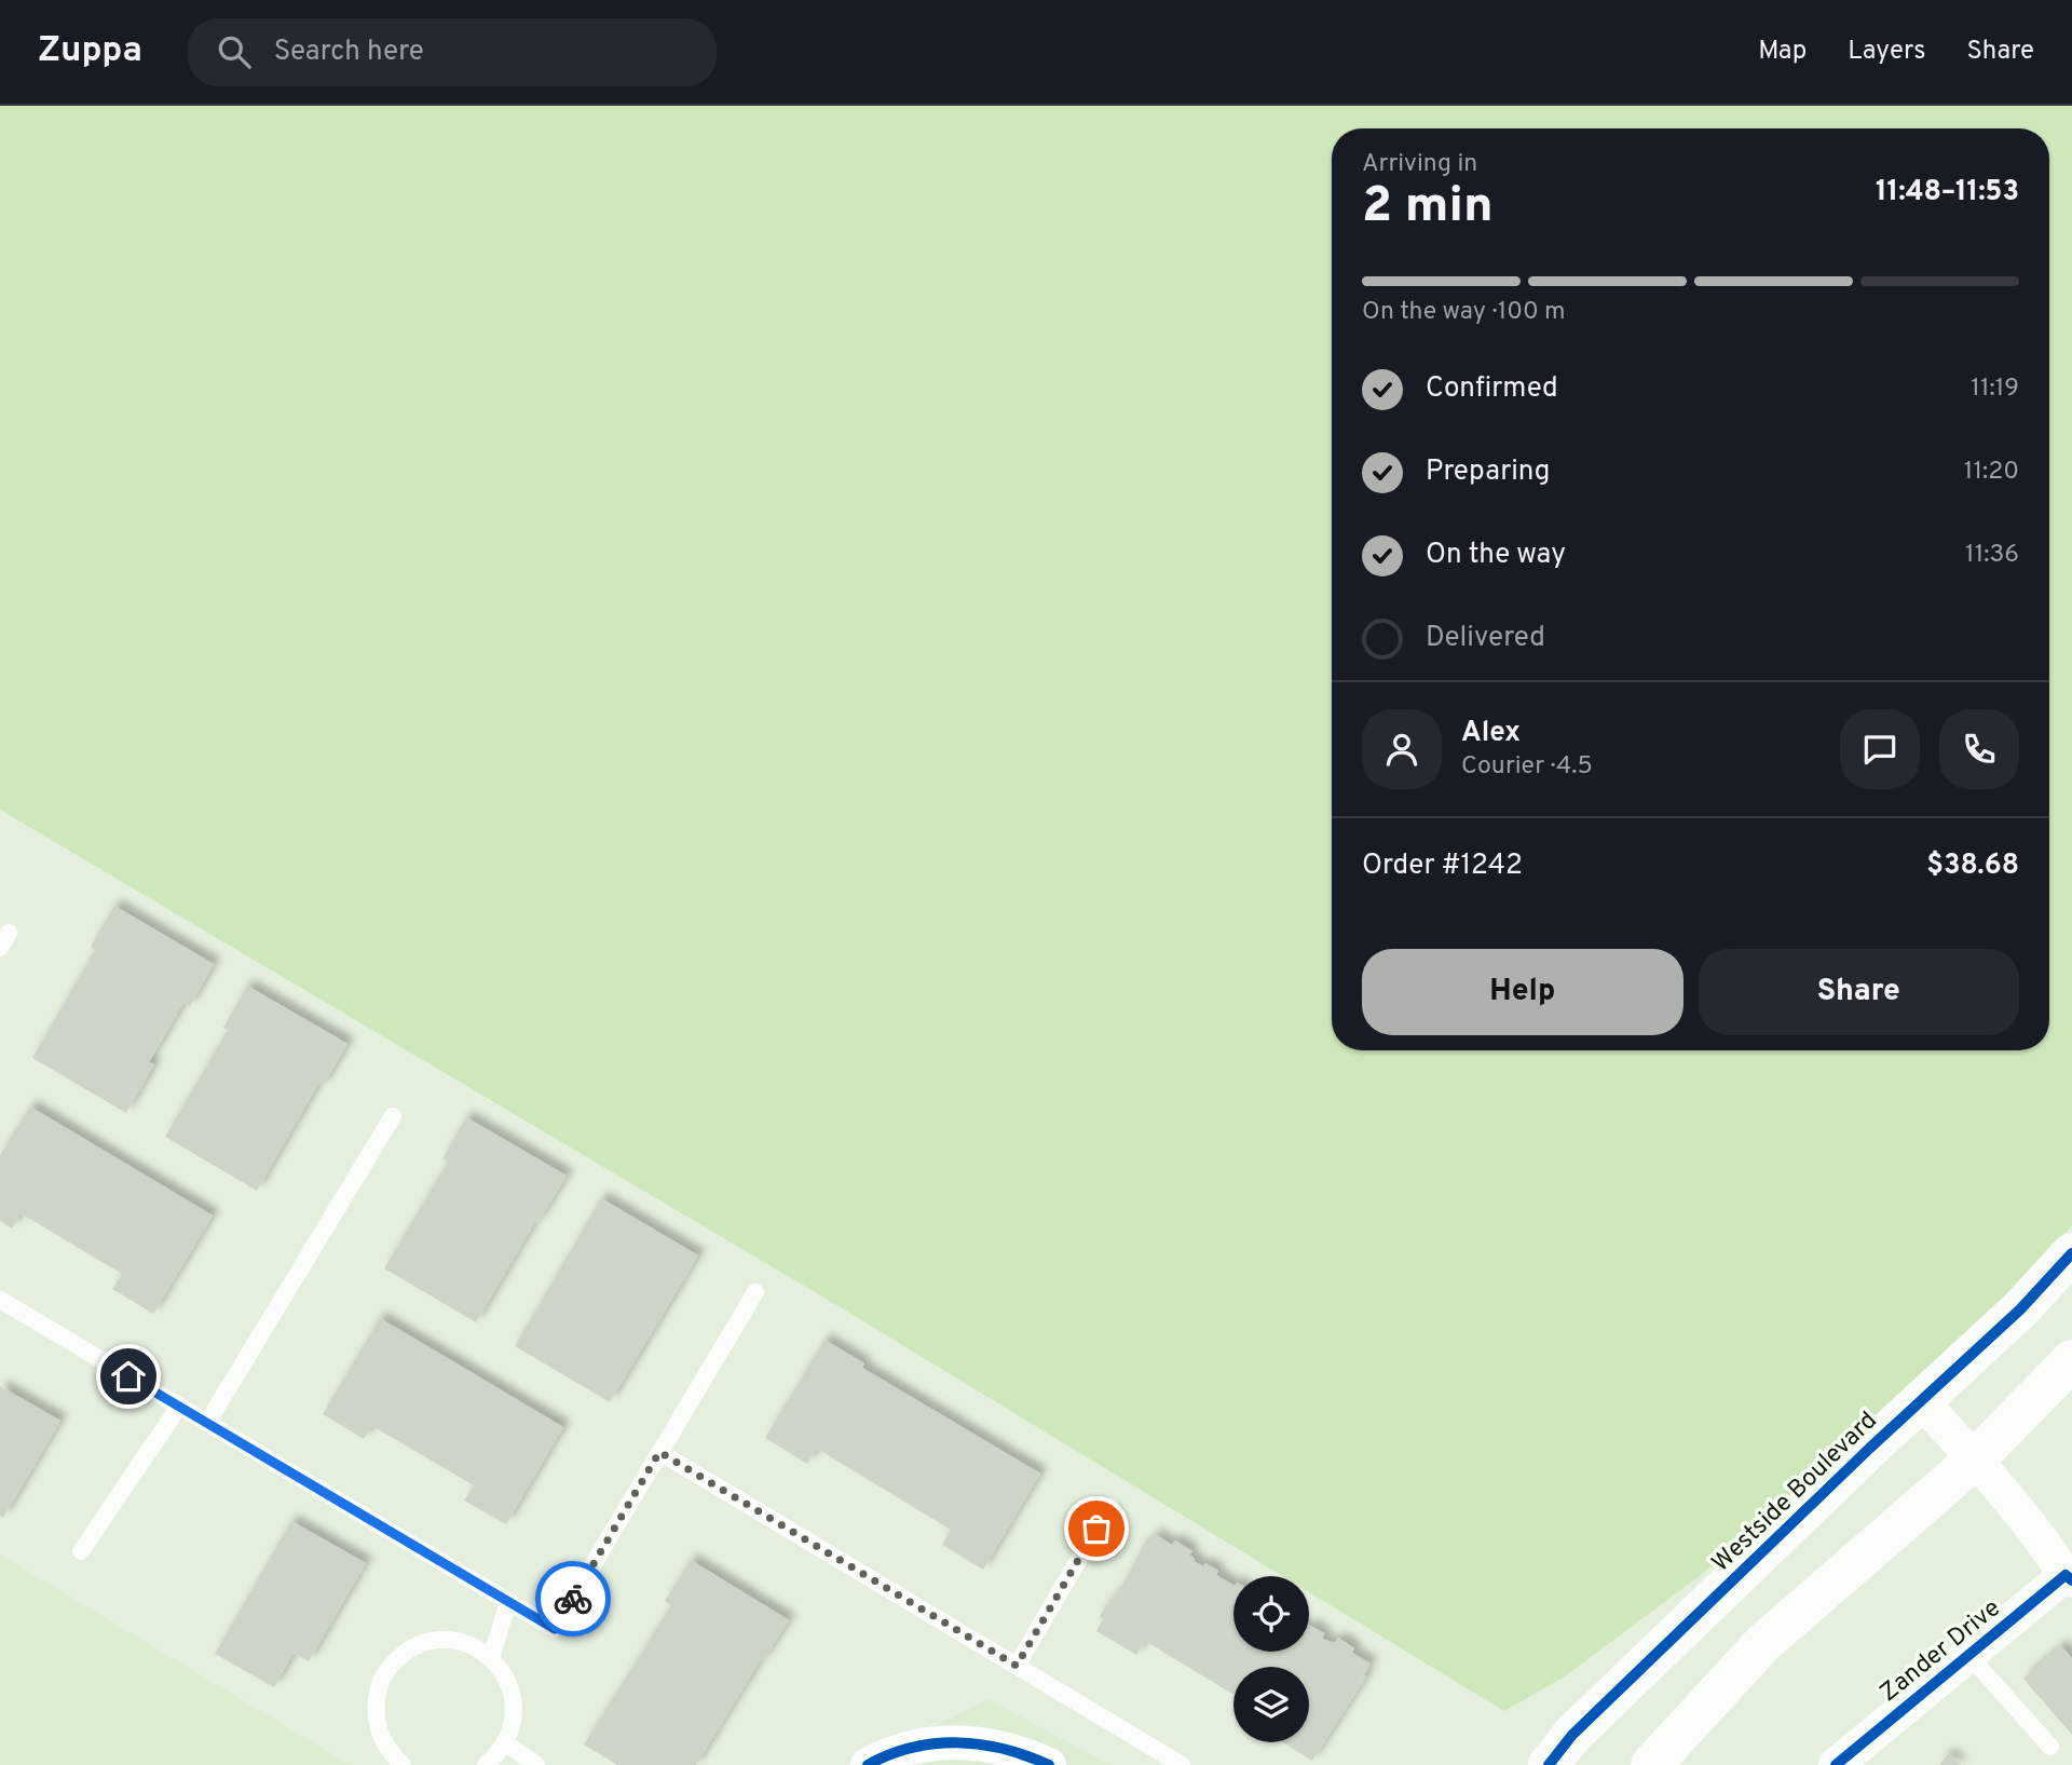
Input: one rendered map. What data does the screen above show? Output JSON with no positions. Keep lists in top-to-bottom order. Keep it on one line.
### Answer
{"streets":{"street":["Westside Boulevard","Zander Drive"]},"page":{"header":"Zuppa","search":"Search here","nav":["Map","Layers","Share"],"heading":["2 min","Arriving in","11:48–11:53"],"panel":["Alex","Courier · 4.5","Order #1242","$38.68"],"bar":"On the way · 100 m","list":[["Confirmed","11:19"],["Preparing","11:20"],["On the way","11:36"],"Delivered"],"buttons":["Help","Share"]}}
